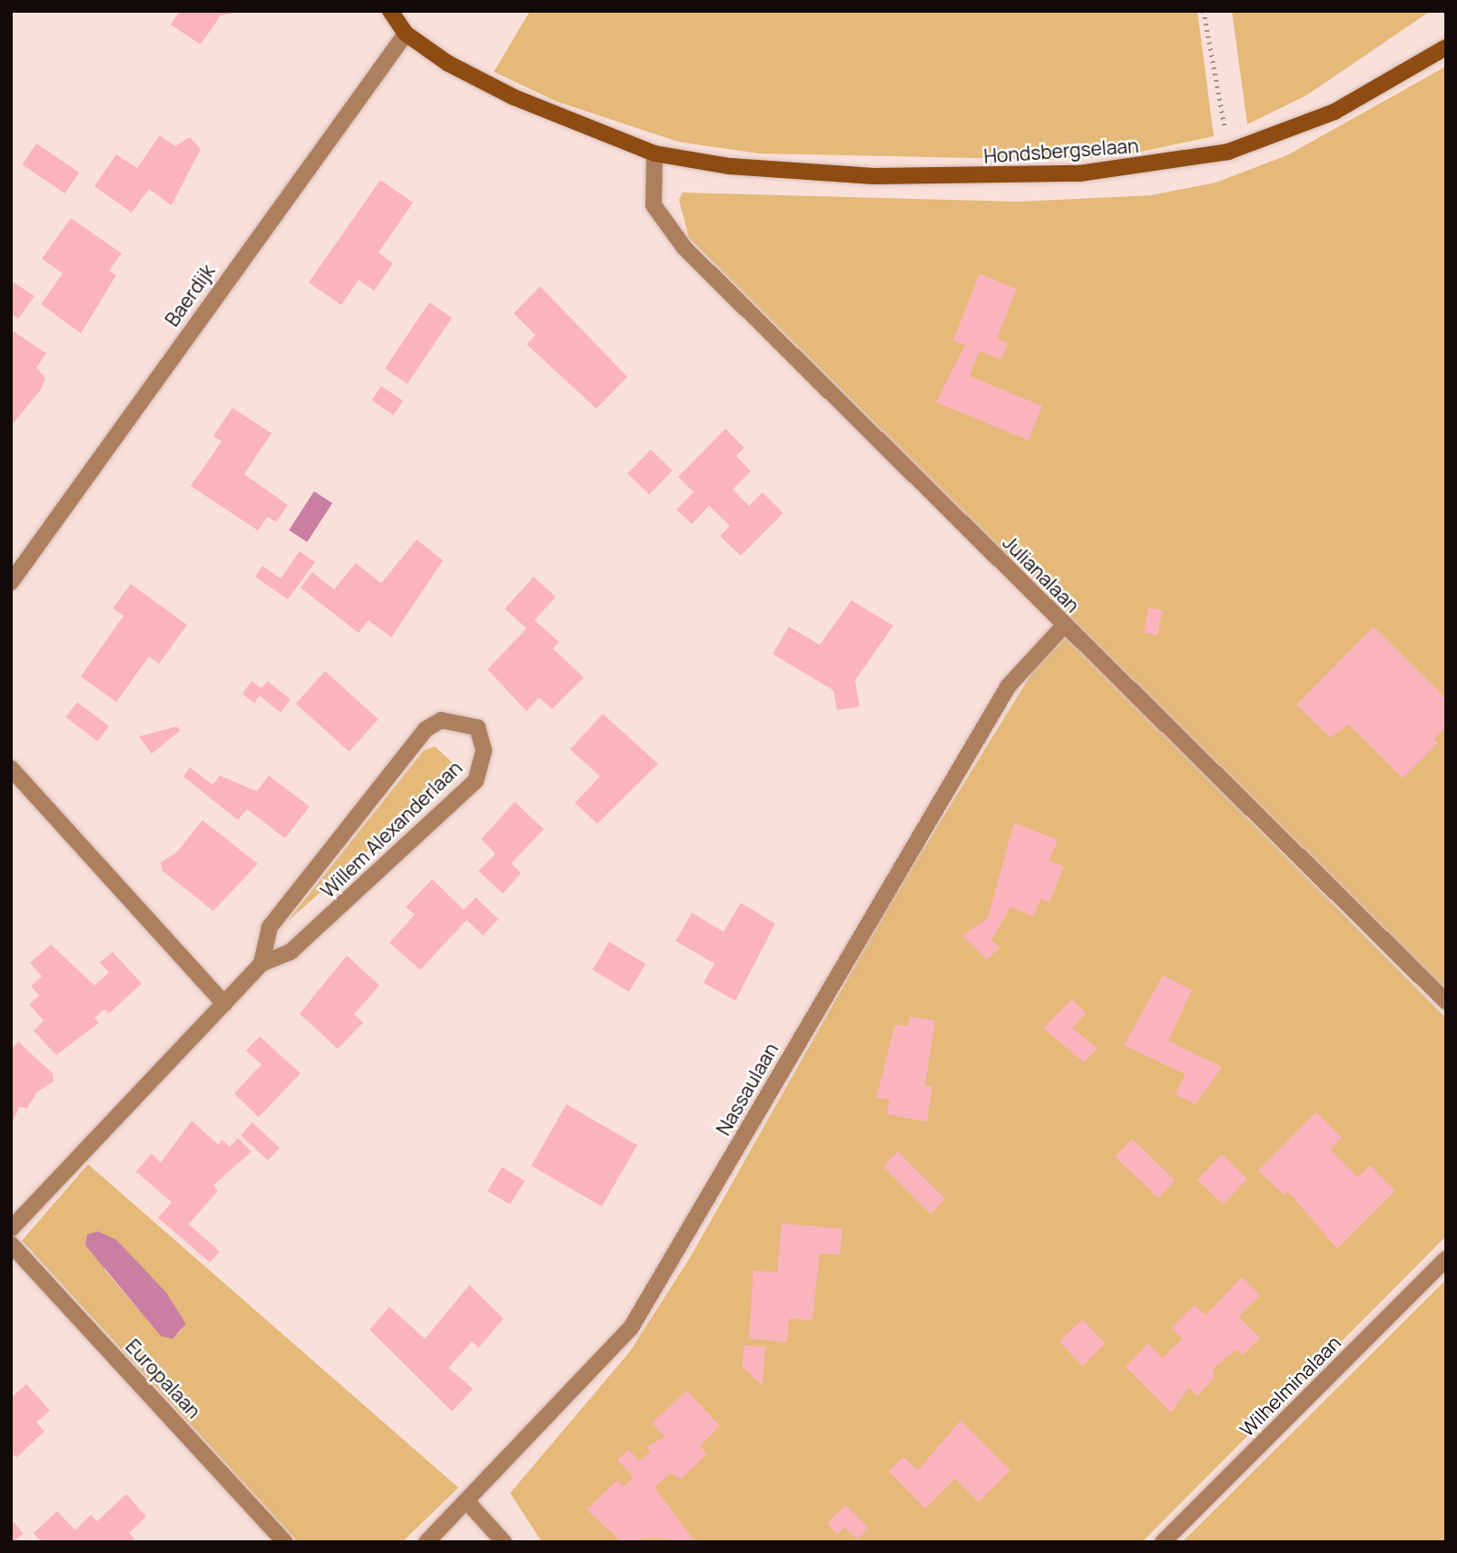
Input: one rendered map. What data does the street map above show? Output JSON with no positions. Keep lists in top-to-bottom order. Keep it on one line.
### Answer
{"streets":{"street":["Hondsbergselaan","Baerdijk","Julianalaan","Willem Alexanderlaan","Nassaulaan","Europalaan","Wilhelminalaan"]},"crossings":[["Hondsbergselaan","Baerdijk"],["Hondsbergselaan","Julianalaan"],["Julianalaan","Nassaulaan"]]}
